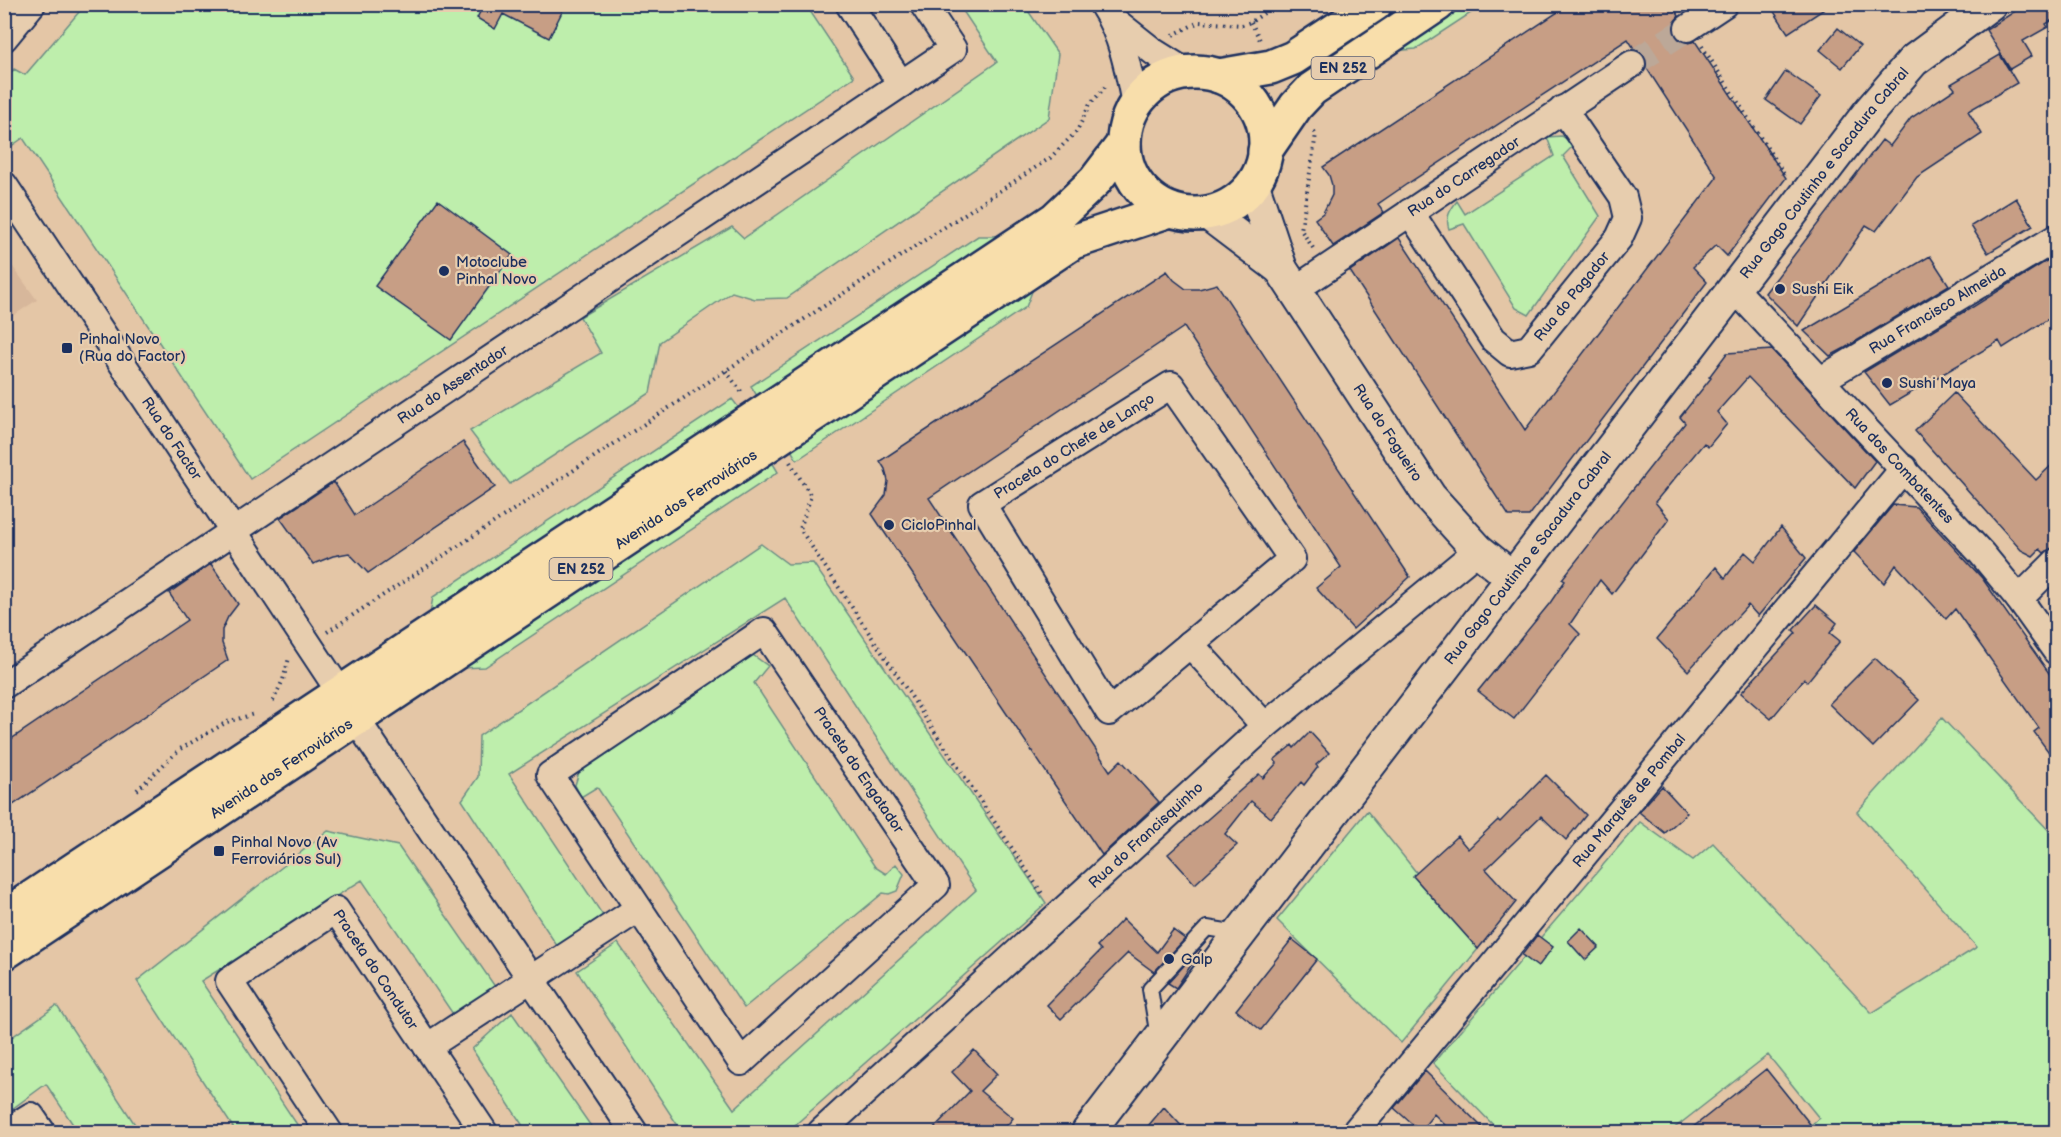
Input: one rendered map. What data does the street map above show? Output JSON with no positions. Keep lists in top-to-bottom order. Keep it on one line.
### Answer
{"streets":{"main road":["EN 252","Avenida dos Ferroviários"],"street":["Rua Gago Coutinho e Sacadura Cabral","Rua do Carregador","Rua do Pagador","Rua Francisco Almeida","Rua do Assentador","Rua do Fogueiro","Rua do Factor","Praceta do Chefe de Lanço","Rua dos Combatentes","Praceta do Engatador","Rua Marquês de Pombal","Rua do Francisquinho","Praceta do Condutor"]},"crossings":[["Rua Gago Coutinho e Sacadura Cabral","Rua do Fogueiro"],["Rua Gago Coutinho e Sacadura Cabral","Rua dos Combatentes"],["Rua do Carregador","Rua do Pagador"],["Rua do Carregador","Rua do Fogueiro"],["Rua Francisco Almeida","Rua dos Combatentes"],["Rua do Assentador","Rua do Factor"],["Rua do Fogueiro","Avenida dos Ferroviários"],["Rua do Fogueiro","Rua do Francisquinho"],["Rua do Factor","Avenida dos Ferroviários"],["Rua dos Combatentes","Rua Marquês de Pombal"]],"places":{"other":["Motoclube Pinhal Novo","Sushi Eik","Sushi Maya","CicloPinhal","Galp"],"transit":["Pinhal Novo (Rua do Factor)","Pinhal Novo (Av Ferroviários Sul)"]}}
